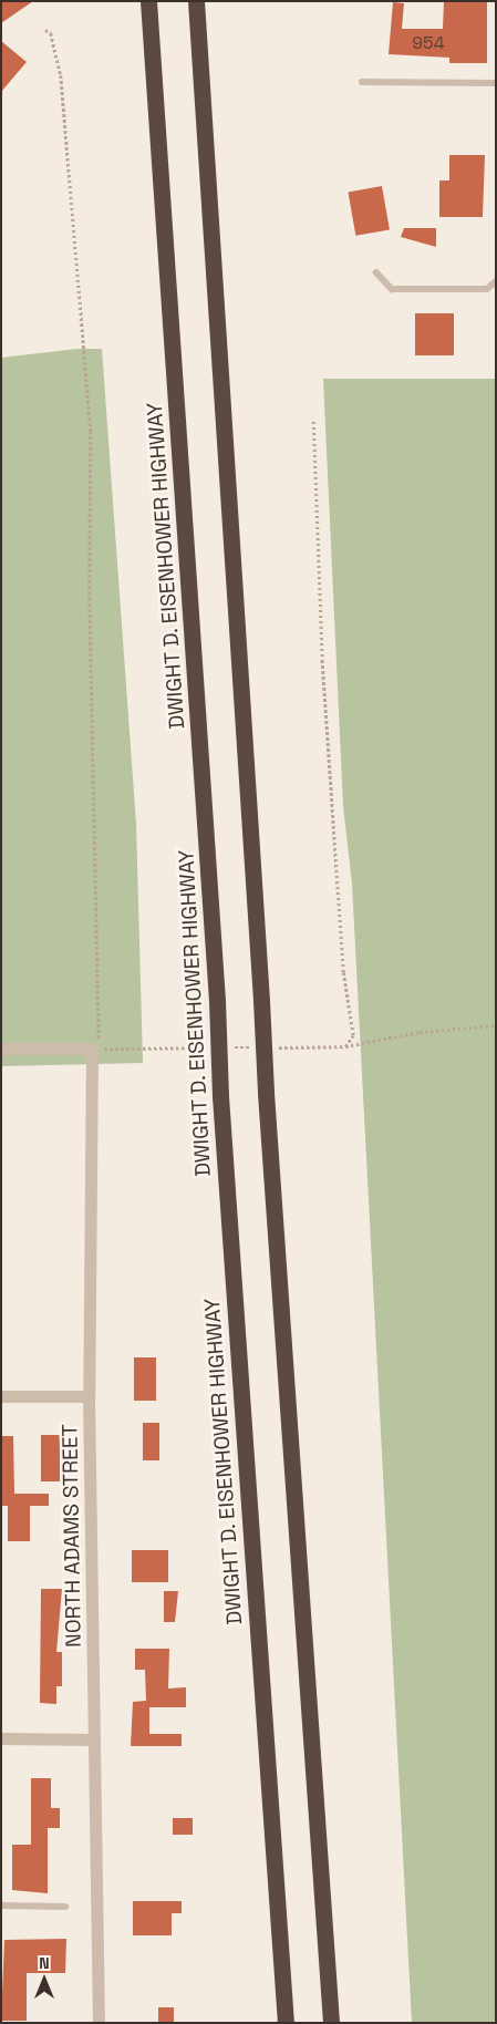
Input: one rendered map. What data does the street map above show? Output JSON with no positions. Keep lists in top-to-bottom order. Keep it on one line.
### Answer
{"streets":{"highway":["DWIGHT D. EISENHOWER HIGHWAY"],"street":["NORTH ADAMS STREET"]},"house_numbers":["954"],"north":"top"}
